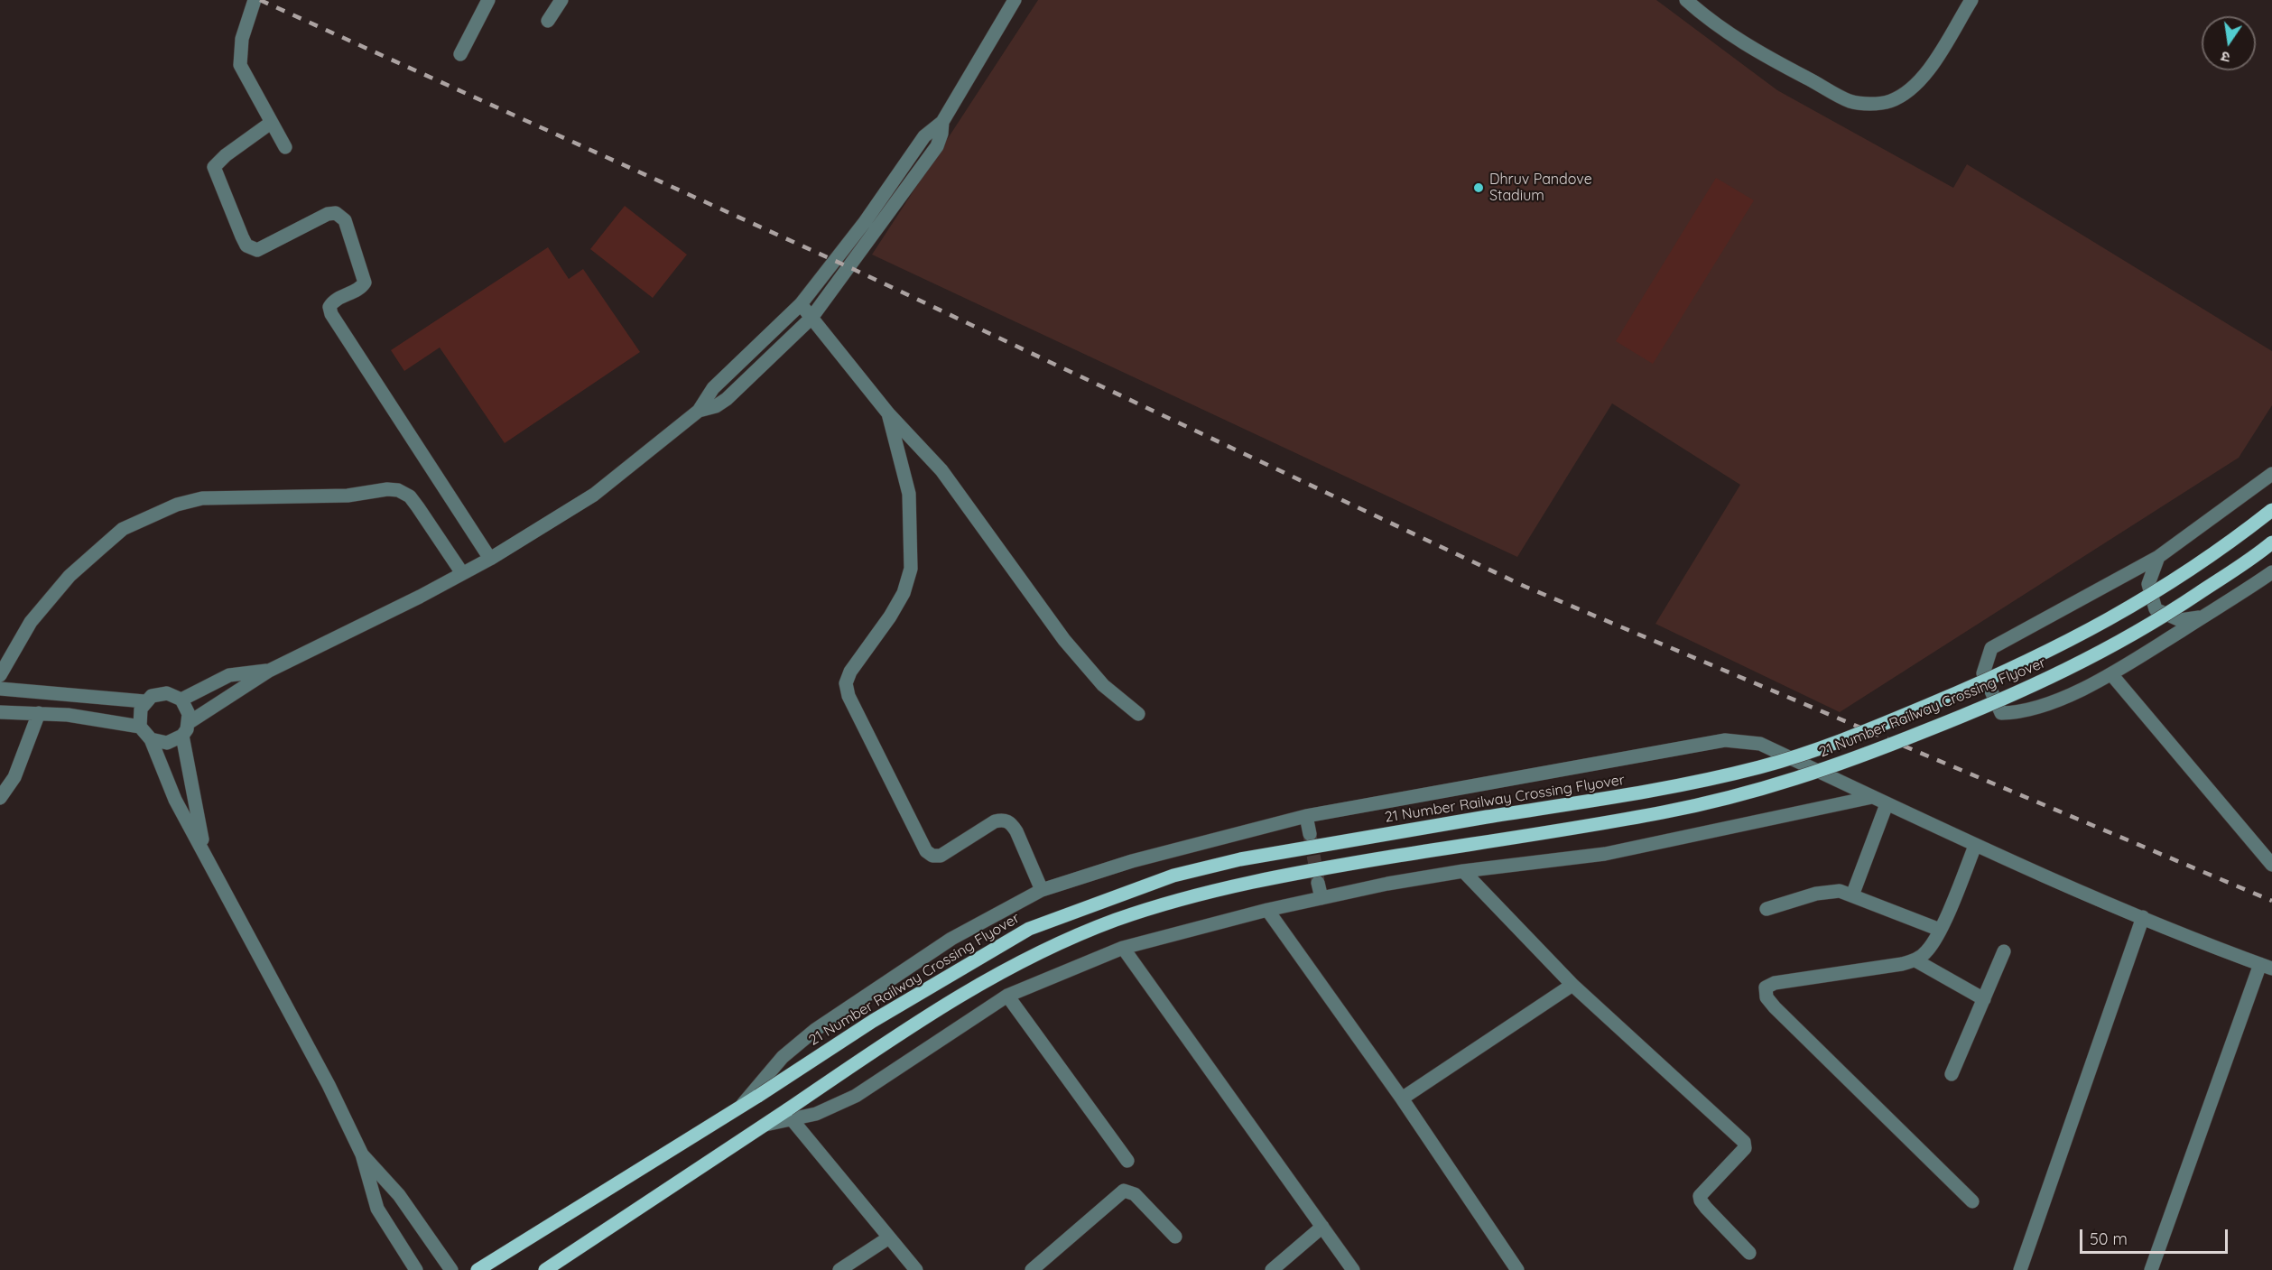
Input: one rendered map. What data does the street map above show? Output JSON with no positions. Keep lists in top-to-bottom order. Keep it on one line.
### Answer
{"streets":{"main road":["21 Number Railway Crossing Flyover"]},"places":["Dhruv Pandove Stadium"],"scale_bar":"50 m","north":"bottom"}
